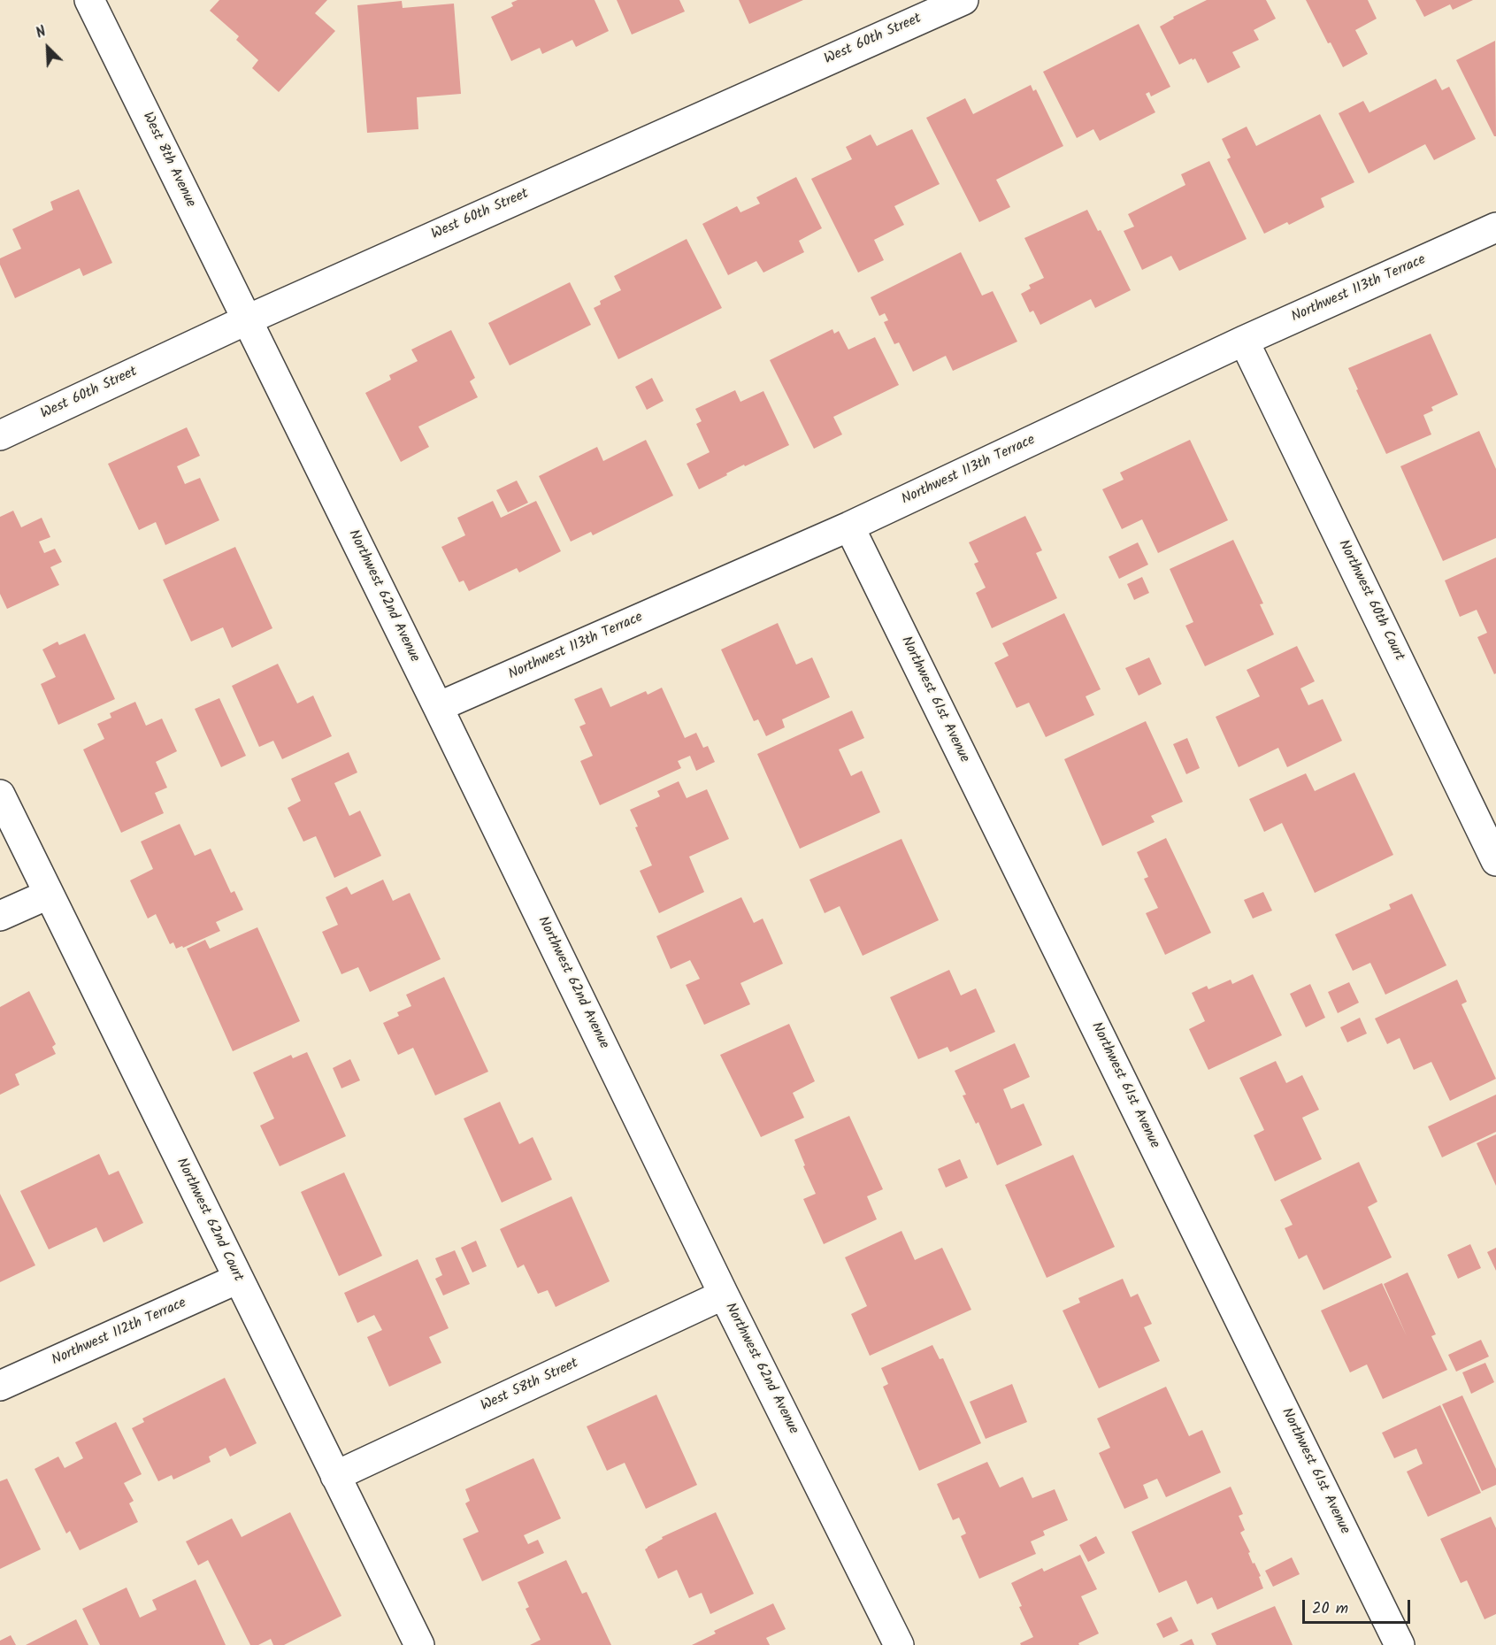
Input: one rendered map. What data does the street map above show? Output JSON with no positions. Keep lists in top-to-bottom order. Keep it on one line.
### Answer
{"streets":{"street":["West 60th Street","West 8th Avenue","Northwest 113th Terrace","Northwest 62nd Avenue","Northwest 60th Court","Northwest 61st Avenue","Northwest 62nd Court","Northwest 112th Terrace","West 58th Street"]},"crossings":[["West 60th Street","West 8th Avenue"],["West 60th Street","Northwest 62nd Avenue"],["West 8th Avenue","Northwest 62nd Avenue"],["Northwest 113th Terrace","Northwest 62nd Avenue"],["Northwest 113th Terrace","Northwest 60th Court"],["Northwest 113th Terrace","Northwest 61st Avenue"],["Northwest 62nd Avenue","West 58th Street"],["Northwest 62nd Court","Northwest 112th Terrace"],["Northwest 62nd Court","West 58th Street"]],"scale_bar":"20 m","north":"top left"}
